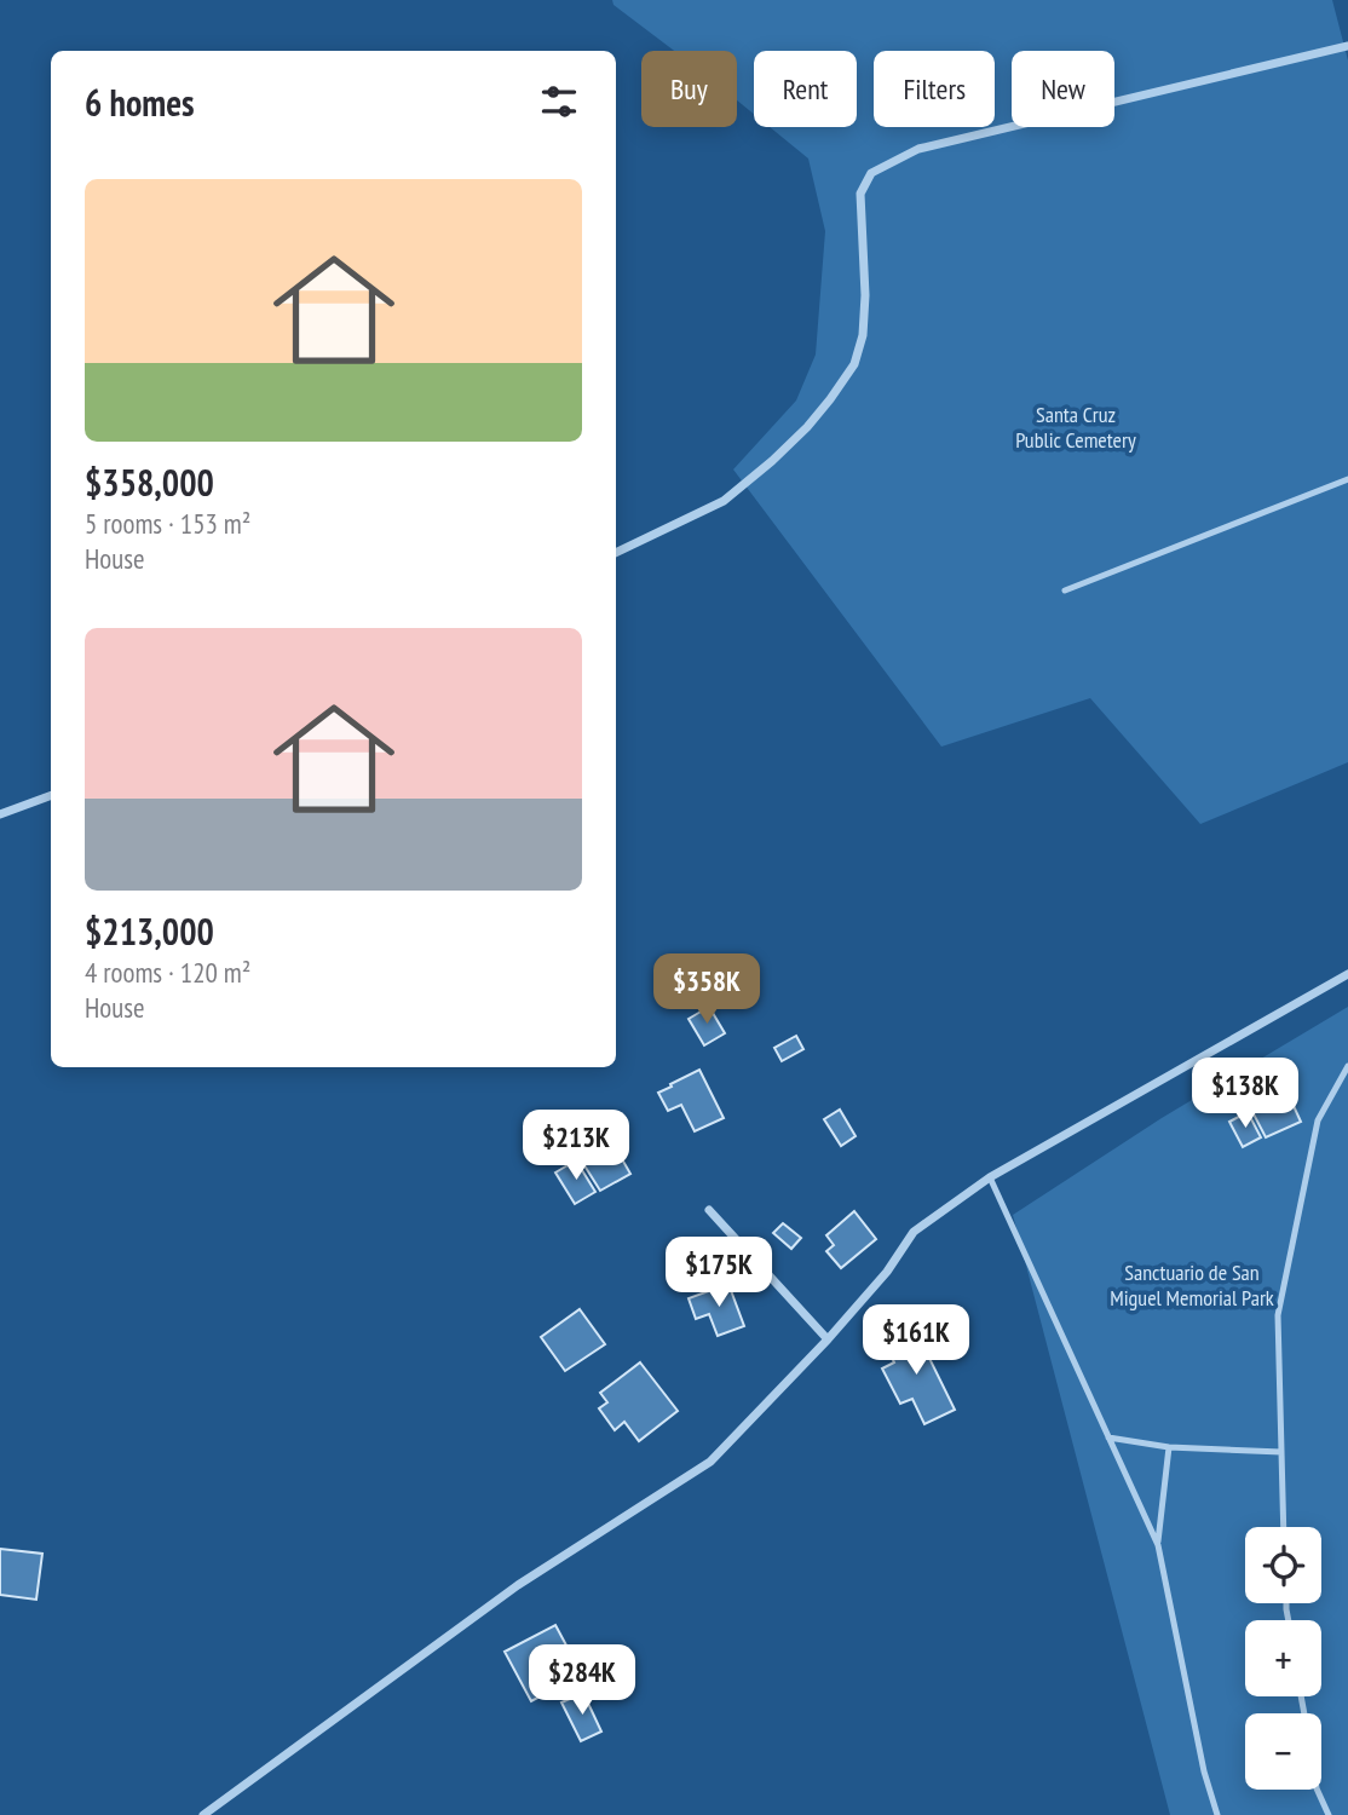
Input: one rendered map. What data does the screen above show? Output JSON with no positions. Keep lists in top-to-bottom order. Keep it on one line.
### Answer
{"parks":["Santa Cruz Public Cemetery","Sanctuario de San Miguel Memorial Park"],"page":{"chip":["Buy","Rent","Filters","New"],"heading":"6 homes","list":[{"name":"$358,000","note":"5 rooms · 153 m² · House"},{"name":"$213,000","note":"4 rooms · 120 m² · House"}],"price":["$358K","$138K","$213K","$175K","$161K","$284K"],"map_buttons":["+","−"]}}
